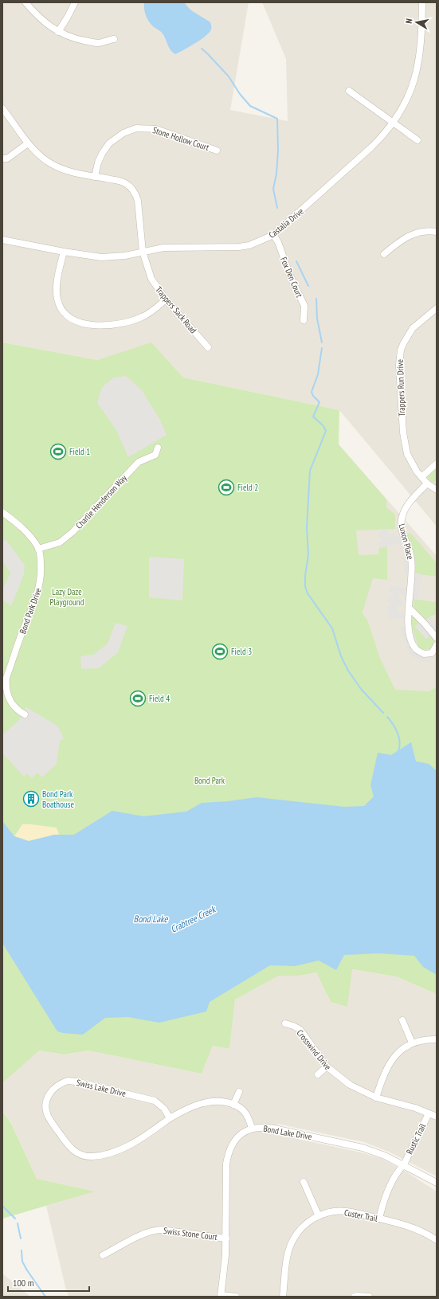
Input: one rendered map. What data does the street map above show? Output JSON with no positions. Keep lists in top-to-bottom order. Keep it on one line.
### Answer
{"streets":{"street":["Stone Hollow Court","Castalia Drive","Fox Den Court","Trappers Sack Road","Trappers Run Drive","Charlie Henderson Way","Luxon Place","Bond Park Drive","Crosswind Drive","Swiss Lake Drive","Bond Lake Drive","Rustic Trail","Custer Trail","Swiss Stone Court"]},"crossings":[["Stone Hollow Court","Trappers Sack Road"],["Castalia Drive","Fox Den Court"],["Castalia Drive","Trappers Sack Road"],["Trappers Run Drive","Luxon Place"],["Charlie Henderson Way","Bond Park Drive"],["Crosswind Drive","Rustic Trail"],["Swiss Lake Drive","Bond Lake Drive"],["Bond Lake Drive","Rustic Trail"],["Bond Lake Drive","Swiss Stone Court"],["Rustic Trail","Custer Trail"]],"water":["Bond Lake","Crabtree Creek"],"parks":["Lazy Daze Playground","Bond Park"],"places":{"sports":["Field 1","Field 2","Field 3","Field 4"],"building":["Bond Park Boathouse"]},"scale_bar":"100 m","north":"left"}
